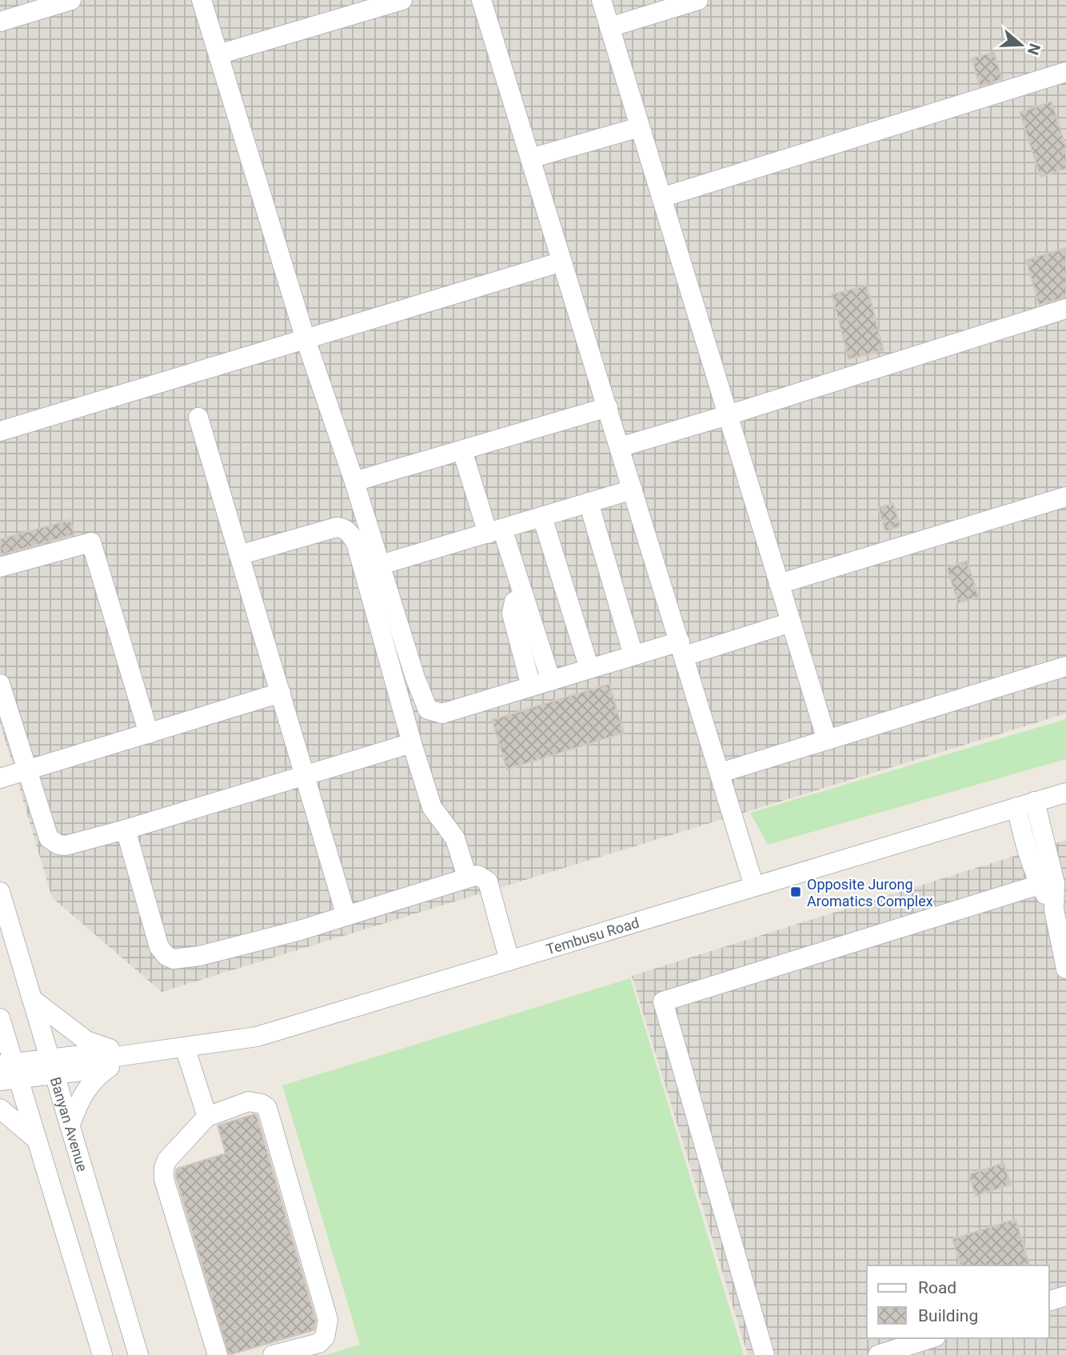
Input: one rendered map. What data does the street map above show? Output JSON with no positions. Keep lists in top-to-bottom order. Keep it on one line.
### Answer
{"streets":{"street":["Tembusu Road","Banyan Avenue"]},"crossings":[["Tembusu Road","Banyan Avenue"]],"places":{"transit":["Opposite Jurong Aromatics Complex"]},"legend":["Road","Building"],"north":"right"}
